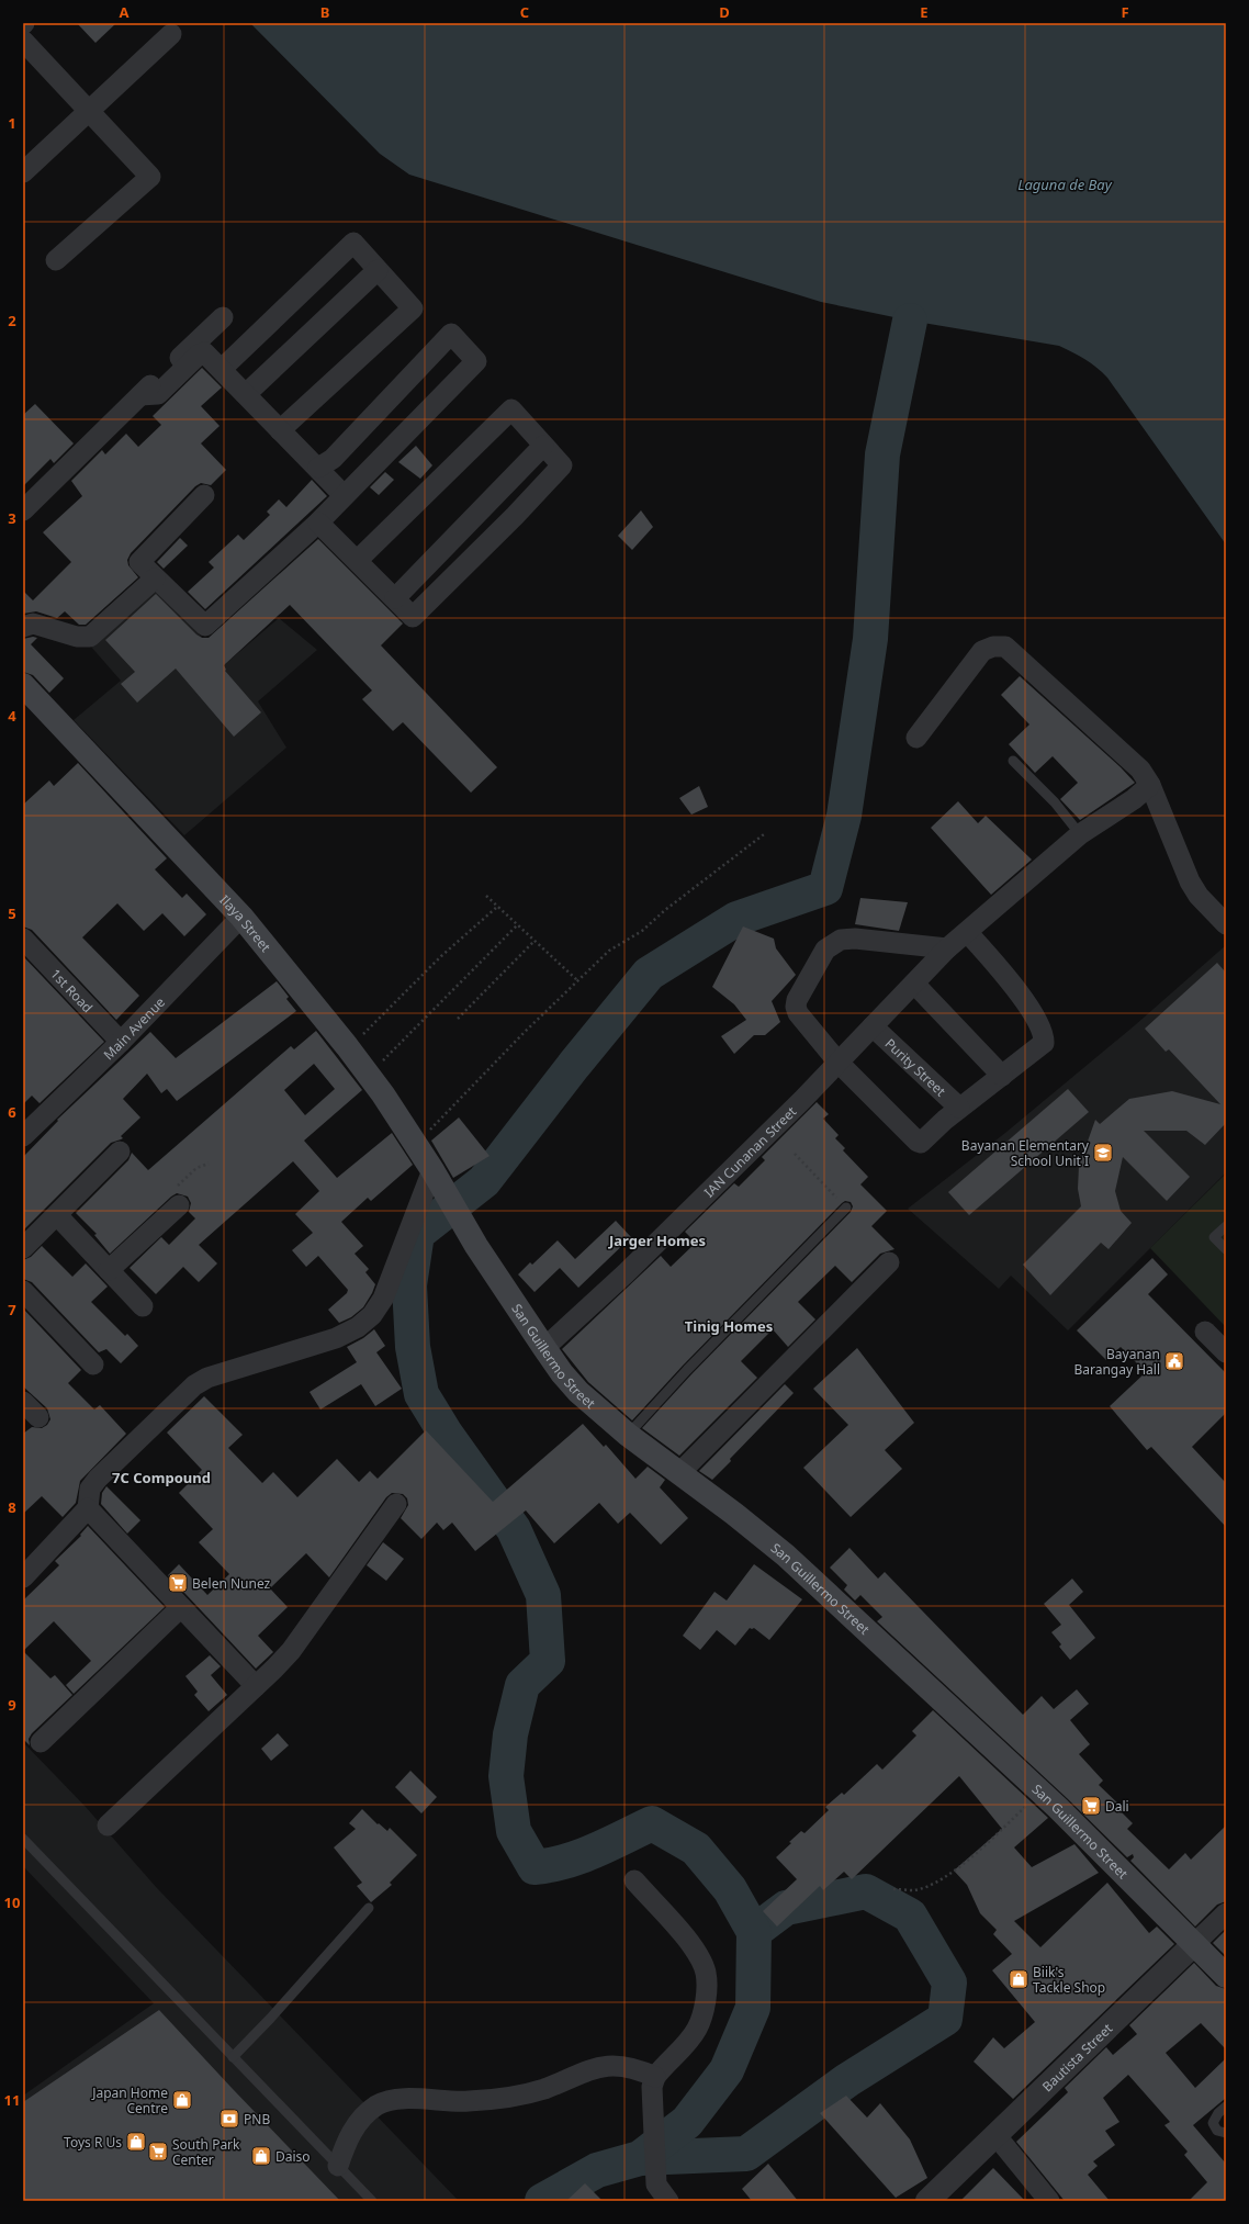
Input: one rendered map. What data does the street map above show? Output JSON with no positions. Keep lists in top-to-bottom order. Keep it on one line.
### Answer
{"streets":{"main road":["Ilaya Street","San Guillermo Street"],"street":["1st Road","Main Avenue","Purity Street","IAN Cunanan Street","Bautista Street"]},"crossings":[["Ilaya Street","Main Avenue"],["Ilaya Street","San Guillermo Street"],["1st Road","Main Avenue"],["Purity Street","IAN Cunanan Street"],["IAN Cunanan Street","San Guillermo Street"],["San Guillermo Street","Bautista Street"]],"districts":["Jarger Homes","Tinig Homes","7C Compound"],"water":["Laguna de Bay"],"places":{"school or university":["Bayanan Elementary School Unit I"],"public building":["Bayanan Barangay Hall"],"supermarket":["Belen Nunez","Dali","South Park Center"],"shop":["Biik's Tackle Shop","Japan Home Centre","Toys R Us","Daiso"],"bank":["PNB"]},"grid":{"columns":["A","B","C","D","E","F"],"rows":["1","2","3","4","5","6","7","8","9","10","11"]}}
